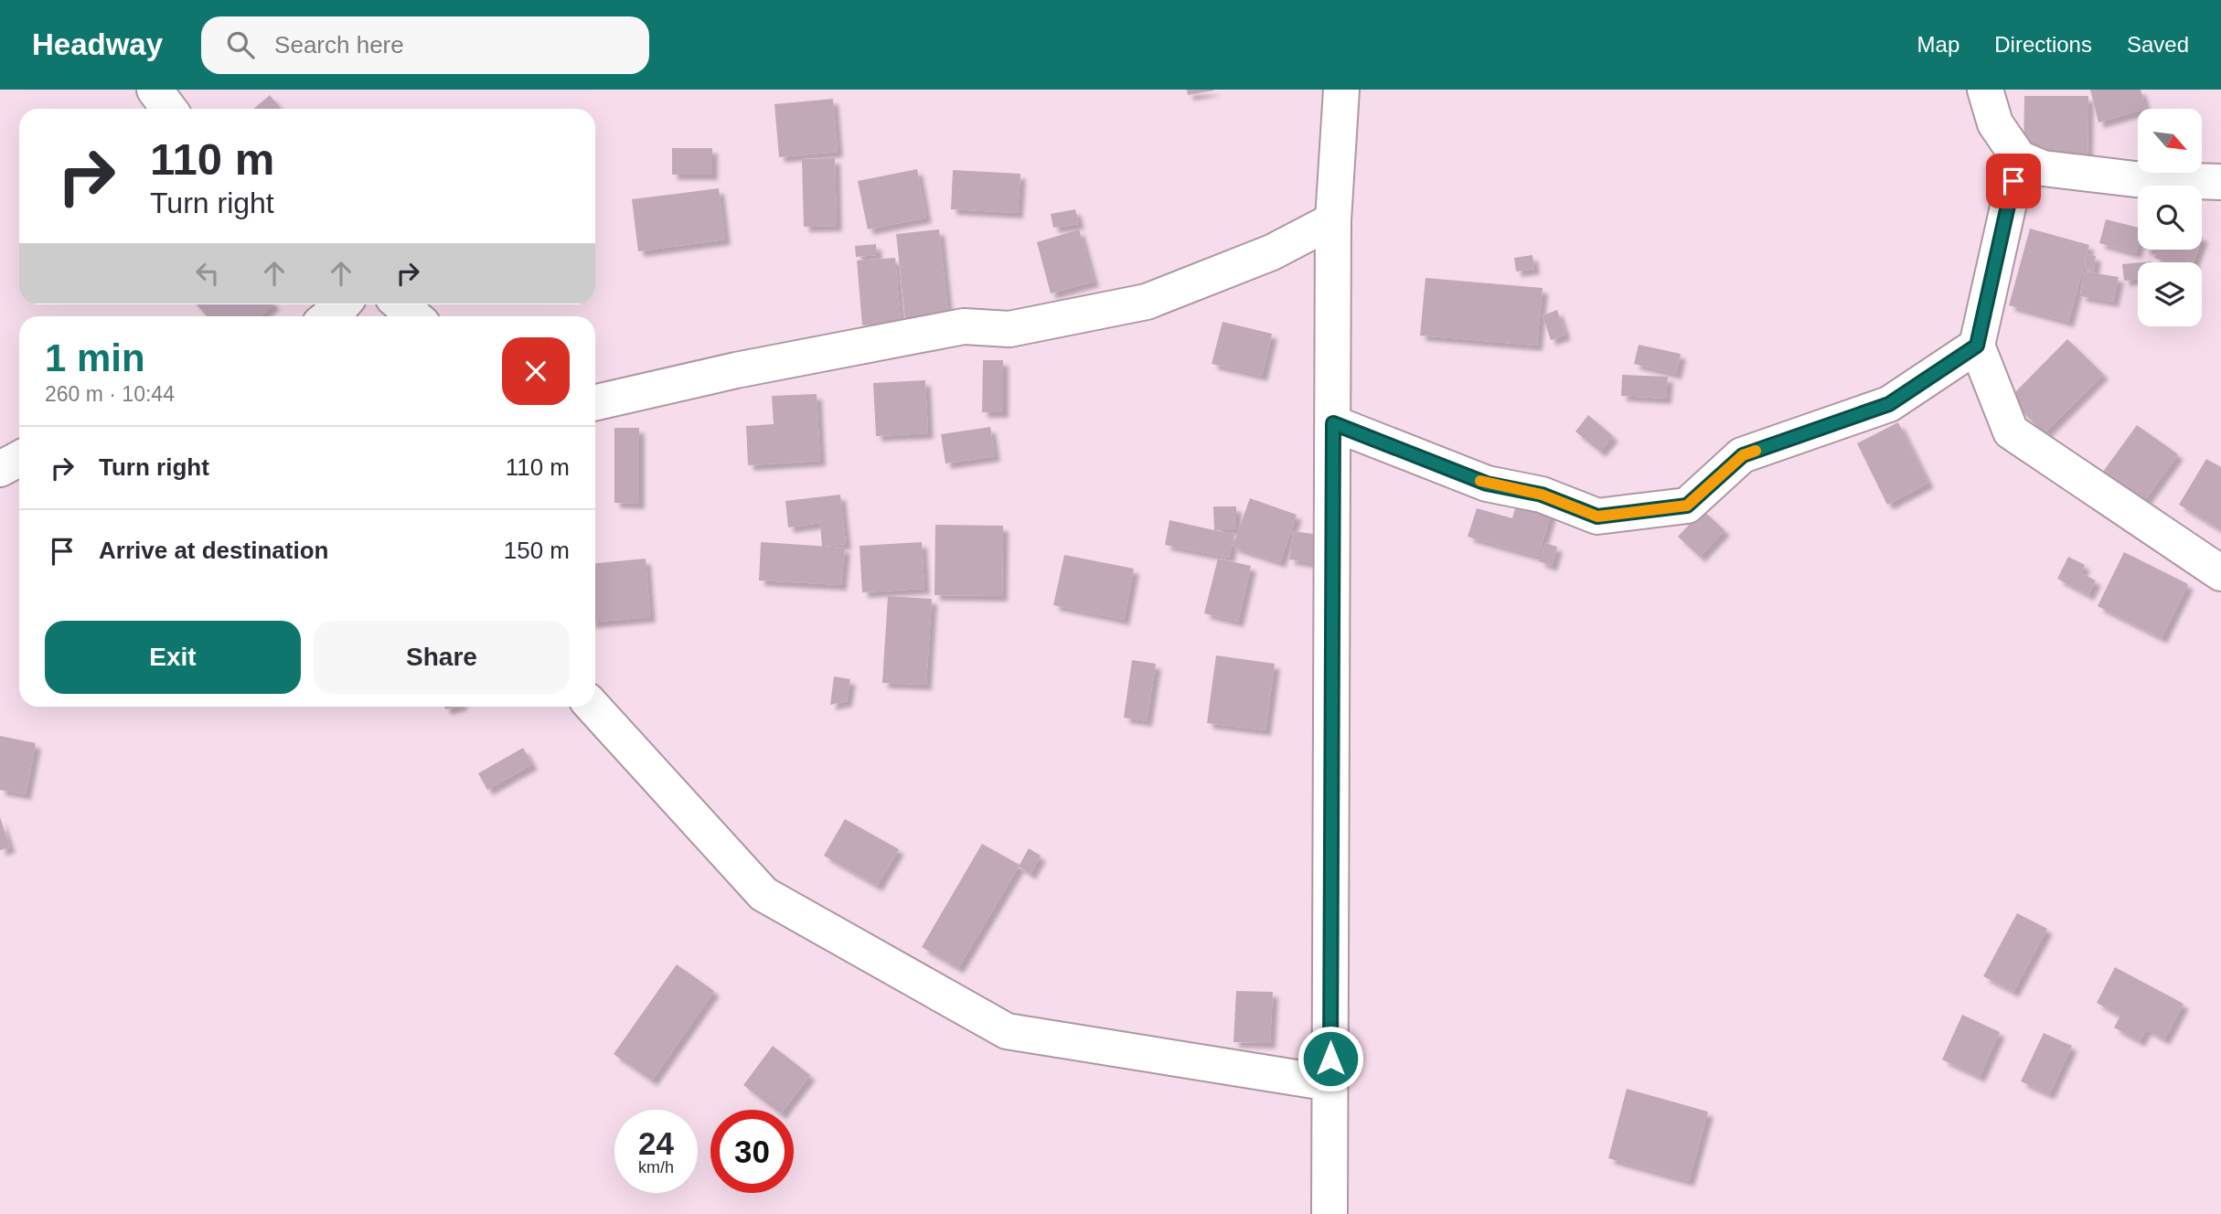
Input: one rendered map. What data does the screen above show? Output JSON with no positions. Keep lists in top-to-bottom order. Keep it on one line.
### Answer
{"north":"bottom right","page":{"header":"Headway","search":"Search here","nav":["Map","Directions","Saved"],"turn":["110 m","Turn right"],"heading":["1 min","260 m · 10:44"],"list":[{"name":"Turn right","value":"110 m"},{"name":"Arrive at destination","value":"150 m"}],"buttons":["Exit","Share"],"speed":"24 km/h","limit":"30"}}
